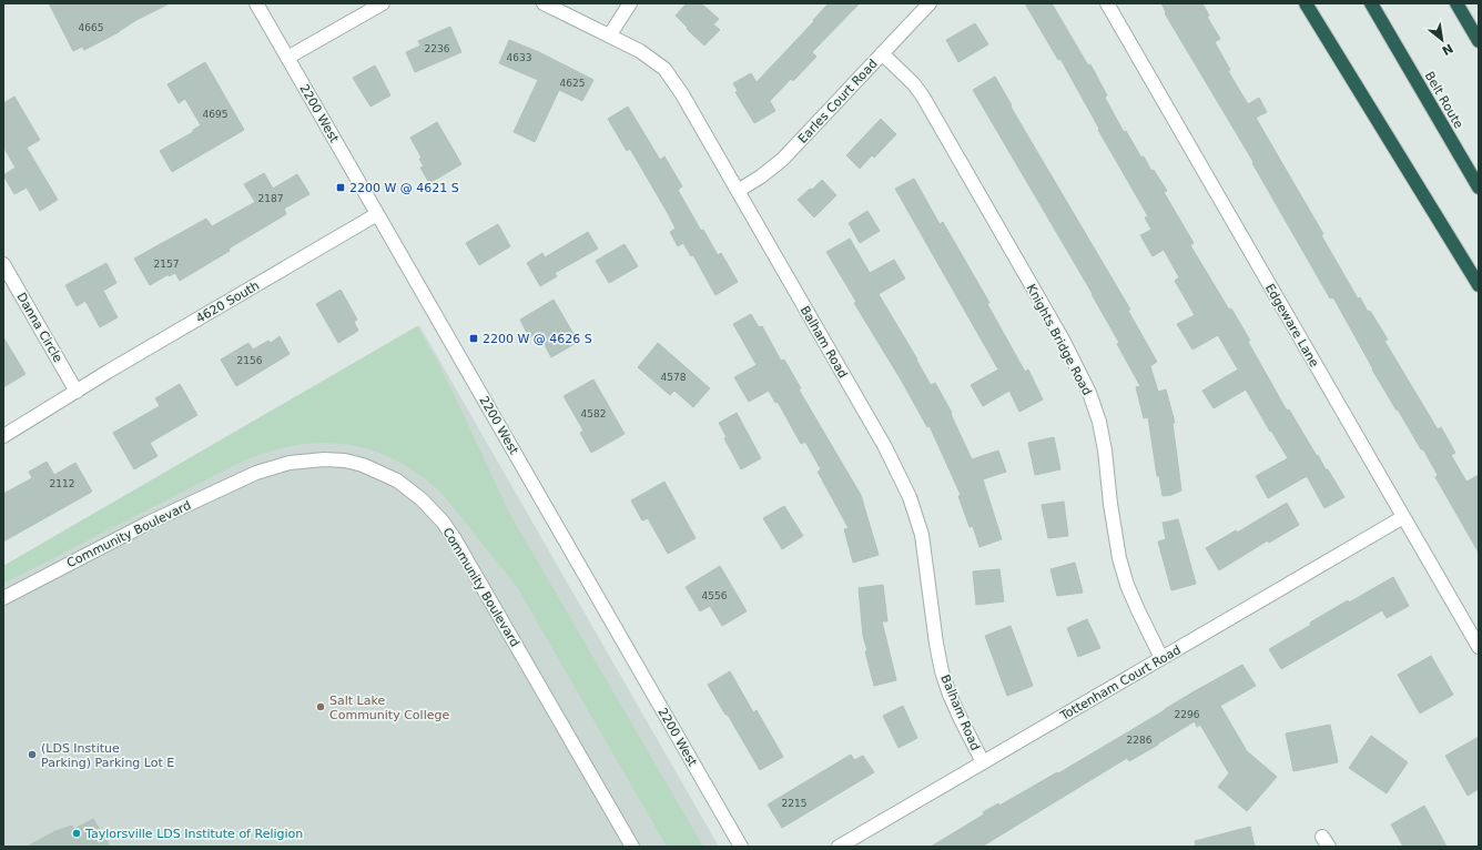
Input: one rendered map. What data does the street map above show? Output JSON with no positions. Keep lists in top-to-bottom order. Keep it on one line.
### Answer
{"streets":{"highway":["Belt Route"],"street":["Earles Court Road","2200 West","4620 South","Edgeware Lane","Danna Circle","Knights Bridge Road","Balham Road","Community Boulevard","Tottenham Court Road"]},"crossings":[["Earles Court Road","Knights Bridge Road"],["Earles Court Road","Balham Road"],["2200 West","4620 South"],["4620 South","Danna Circle"],["Edgeware Lane","Tottenham Court Road"],["Knights Bridge Road","Tottenham Court Road"],["Balham Road","Tottenham Court Road"]],"places":{"transit":["2200 W @ 4621 S","2200 W @ 4626 S"],"other":["Salt Lake Community College","(LDS Institue Parking) Parking Lot E","Taylorsville LDS Institute of Religion"]},"house_numbers":["4665","2236","4633","4625","4695","2187","2157","2156","4578","4582","2112","4556","2296","2286","2215"],"north":"bottom right"}
